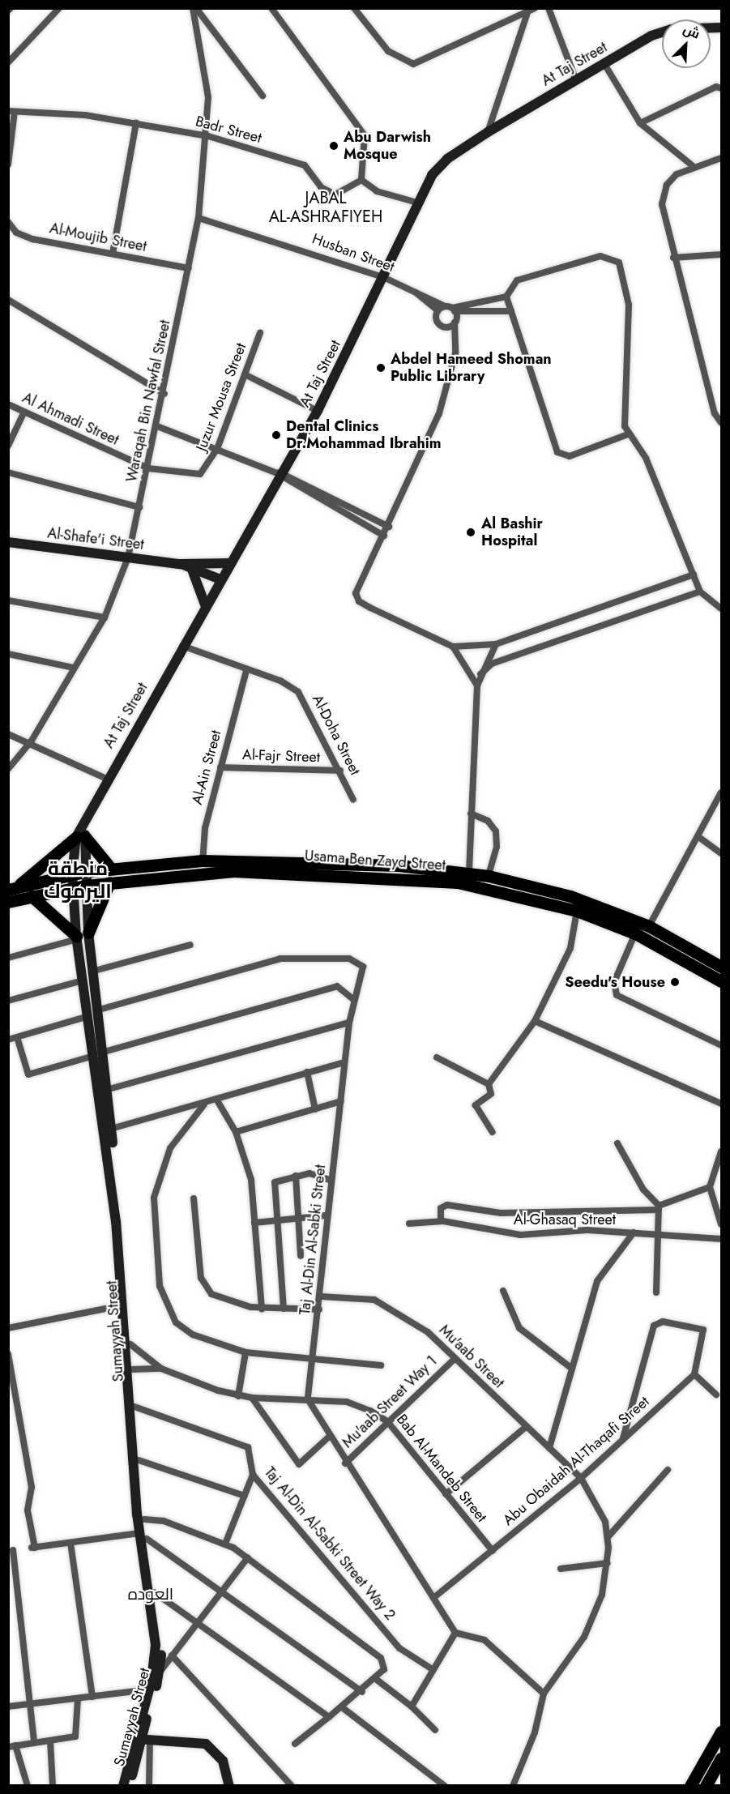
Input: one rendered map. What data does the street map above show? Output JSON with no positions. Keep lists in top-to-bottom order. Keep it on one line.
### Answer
{"streets":{"highway":["Usama Ben Zayd Street"],"street":["At Taj Street","Badr Street","Al-Moujib Street","Husban Street","Juzur Mousa Street","Waraqah Bin Nawfal Street","Al Ahmadi Street","Al-Shafe'i Street","Al-Doha Street","Al-Fajr Street","Al-Ain Street","Al-Ghasaq Street","Taj Al-Din Al-Sabki Street","Sumayyah Street","Mu'aab Street","Mu'aab Street Way 1","Abu Obaidah Al-Thaqafi Street","Bab Al-Mandeb Street","Taj Al-Din Al-Sabki Street Way 2"]},"crossings":[["At Taj Street","Husban Street"],["At Taj Street","Al-Shafe'i Street"],["At Taj Street","Al-Doha Street"],["Badr Street","Waraqah Bin Nawfal Street"],["Al-Moujib Street","Waraqah Bin Nawfal Street"],["Husban Street","Waraqah Bin Nawfal Street"],["Juzur Mousa Street","Waraqah Bin Nawfal Street"],["Juzur Mousa Street","Al Ahmadi Street"],["Waraqah Bin Nawfal Street","Al Ahmadi Street"],["Waraqah Bin Nawfal Street","Al-Shafe'i Street"],["Al-Doha Street","Al-Fajr Street"],["Al-Doha Street","Al-Ain Street"],["Al-Fajr Street","Al-Ain Street"],["Al-Ain Street","Usama Ben Zayd Street"],["Usama Ben Zayd Street","Sumayyah Street"],["Taj Al-Din Al-Sabki Street","Sumayyah Street"],["Taj Al-Din Al-Sabki Street","Mu'aab Street"],["Taj Al-Din Al-Sabki Street","Bab Al-Mandeb Street"],["Sumayyah Street","Taj Al-Din Al-Sabki Street Way 2"],["Mu'aab Street","Mu'aab Street Way 1"],["Mu'aab Street","Abu Obaidah Al-Thaqafi Street"],["Mu'aab Street Way 1","Bab Al-Mandeb Street"],["Abu Obaidah Al-Thaqafi Street","Bab Al-Mandeb Street"]],"districts":["JABAL AL-ASHRAFIYEH","منطقة اليرموك","العوده"],"places":["Abu Darwish Mosque","Abdel Hameed Shoman Public Library","Dental Clinics Dr.Mohammad Ibrahim","Al Bashir Hospital","Seedu's House"],"north":"top right"}
